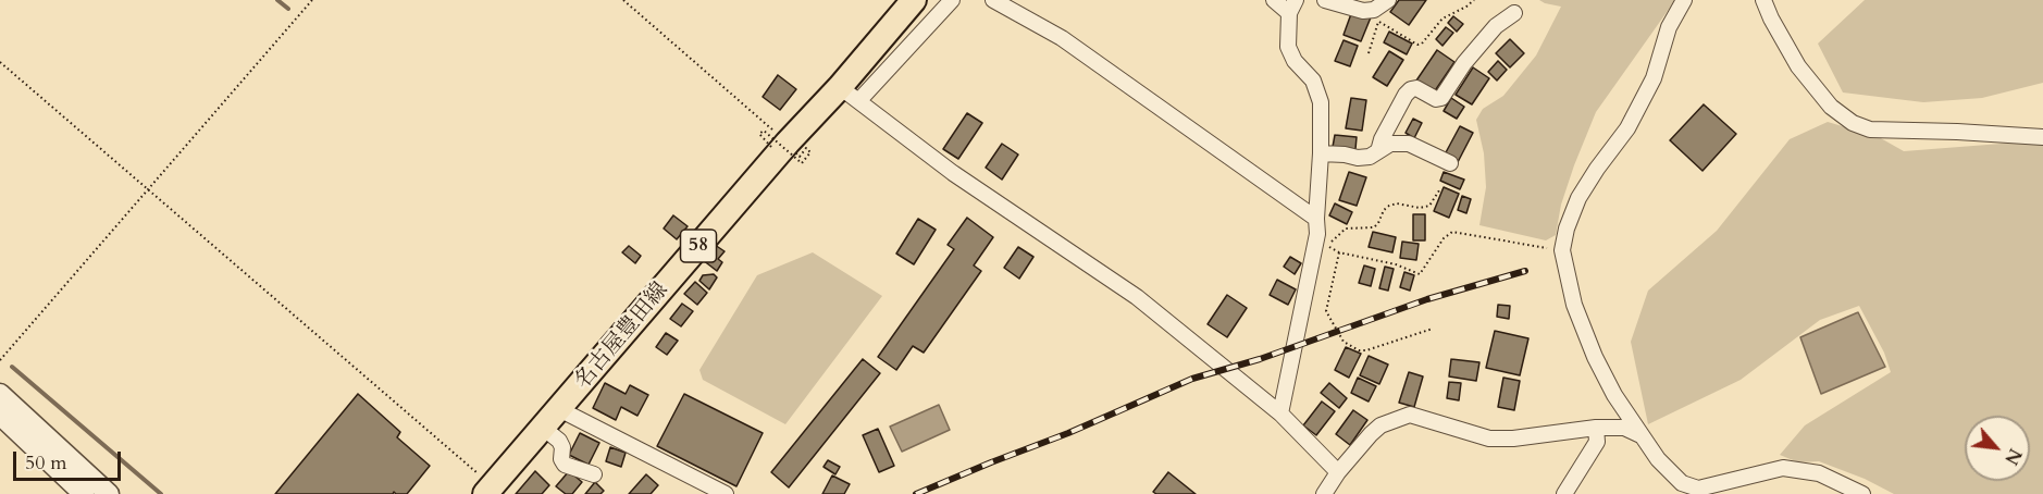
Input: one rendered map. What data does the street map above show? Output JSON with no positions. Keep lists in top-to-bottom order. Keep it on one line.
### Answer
{"streets":{"main road":["58","名古屋豊田線"]},"scale_bar":"50 m","north":"bottom right"}
